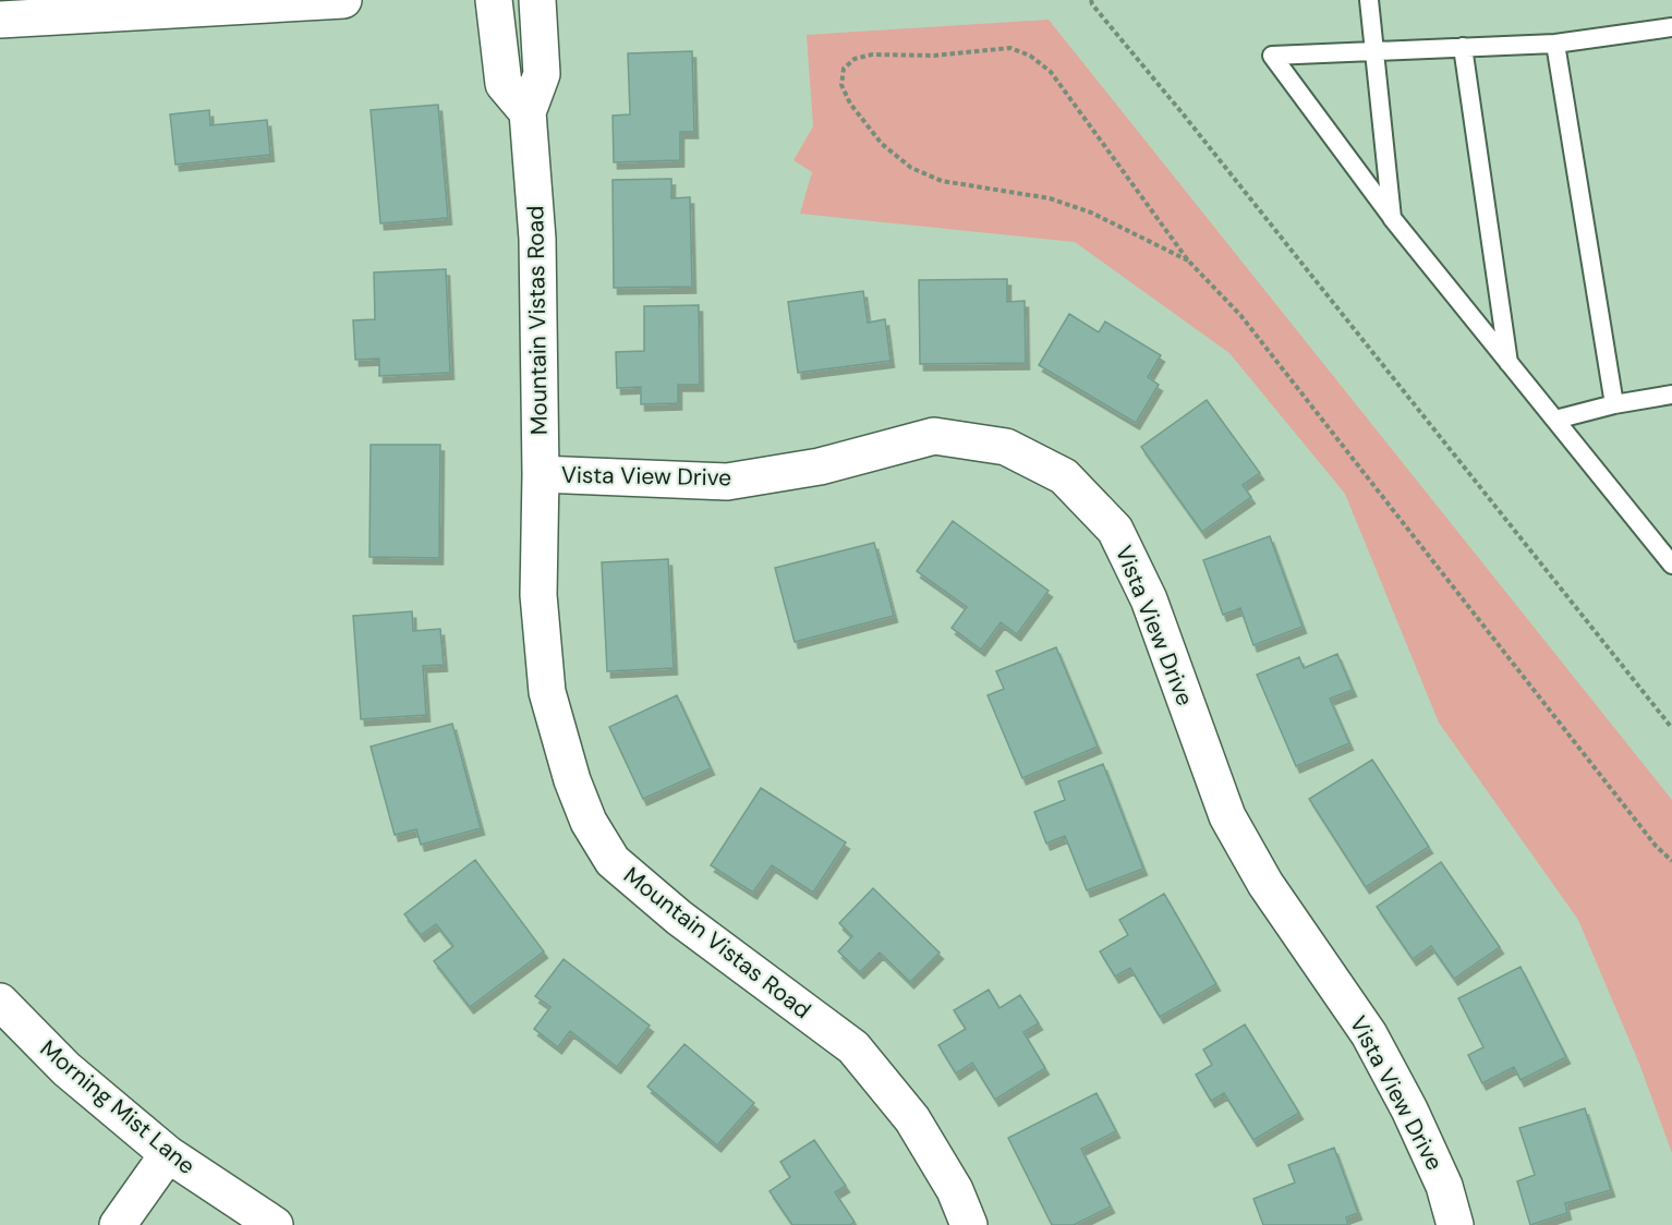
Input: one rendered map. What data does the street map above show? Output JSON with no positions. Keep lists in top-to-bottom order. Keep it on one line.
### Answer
{"streets":{"street":["Mountain Vistas Road","Vista View Drive","Morning Mist Lane"]},"crossings":[["Mountain Vistas Road","Vista View Drive"]]}
